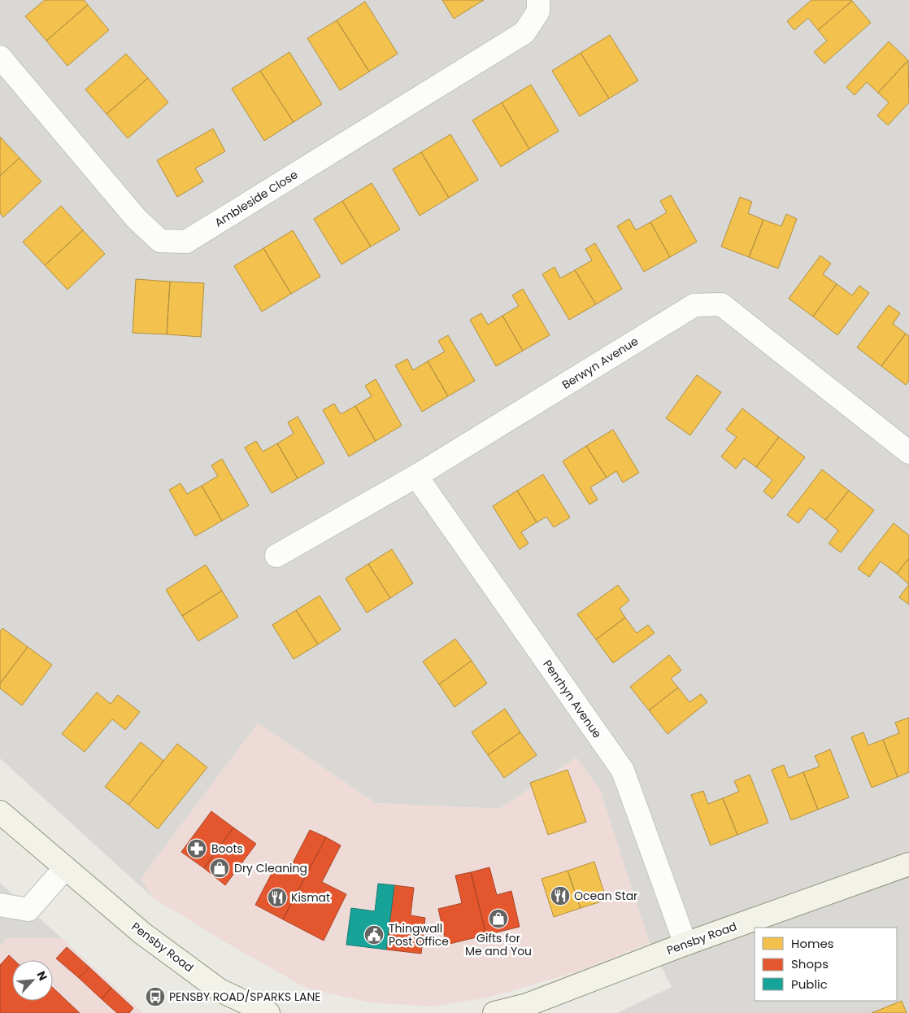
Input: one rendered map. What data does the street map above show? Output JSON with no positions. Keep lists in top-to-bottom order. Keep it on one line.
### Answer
{"streets":{"main road":["Pensby Road"],"street":["Ambleside Close","Berwyn Avenue","Penrhyn Avenue"]},"crossings":[["Berwyn Avenue","Penrhyn Avenue"],["Penrhyn Avenue","Pensby Road"]],"places":{"pharmacy":["Boots"],"shop":["Dry Cleaning","Gifts for Me and You"],"restaurant":["Ocean Star","Kismat"],"public building":["Thingwall Post Office"],"bus stop":["PENSBY ROAD/SPARKS LANE"]},"legend":["Homes","Shops","Public"],"north":"top right"}
